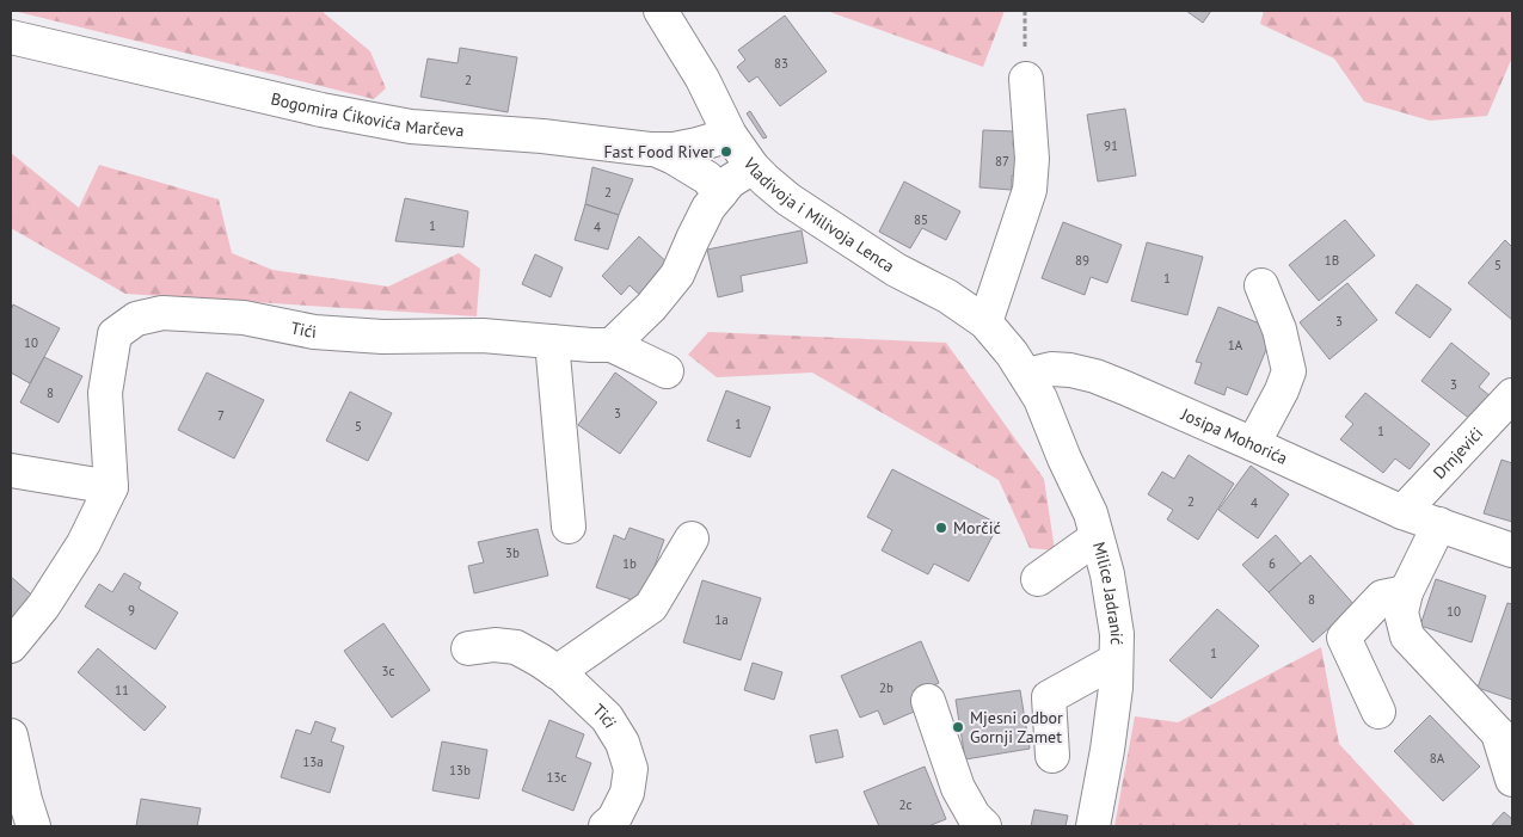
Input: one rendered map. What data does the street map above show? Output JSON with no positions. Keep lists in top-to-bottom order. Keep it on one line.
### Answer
{"streets":{"street":["Bogomira Ćikovića Marčeva","Vladivoja i Milivoja Lenca","Tići","Josipa Mohorića","Drnjevići","Milice Jadranić"]},"crossings":[["Bogomira Ćikovića Marčeva","Vladivoja i Milivoja Lenca"],["Vladivoja i Milivoja Lenca","Josipa Mohorića"],["Vladivoja i Milivoja Lenca","Milice Jadranić"],["Josipa Mohorića","Drnjevići"],["Josipa Mohorića","Milice Jadranić"]],"places":["Fast Food River","Morčić","Mjesni odbor Gornji Zamet"],"house_numbers":["83","2","91","87","2","85","1","4","89","1B","5","1","3","10","1A","3","8","3","7","1","5","1","2","4","3b","1b","6","8","9","10","1a","1","3c","2b","11","8A","13a","13b","13c","2c"]}
